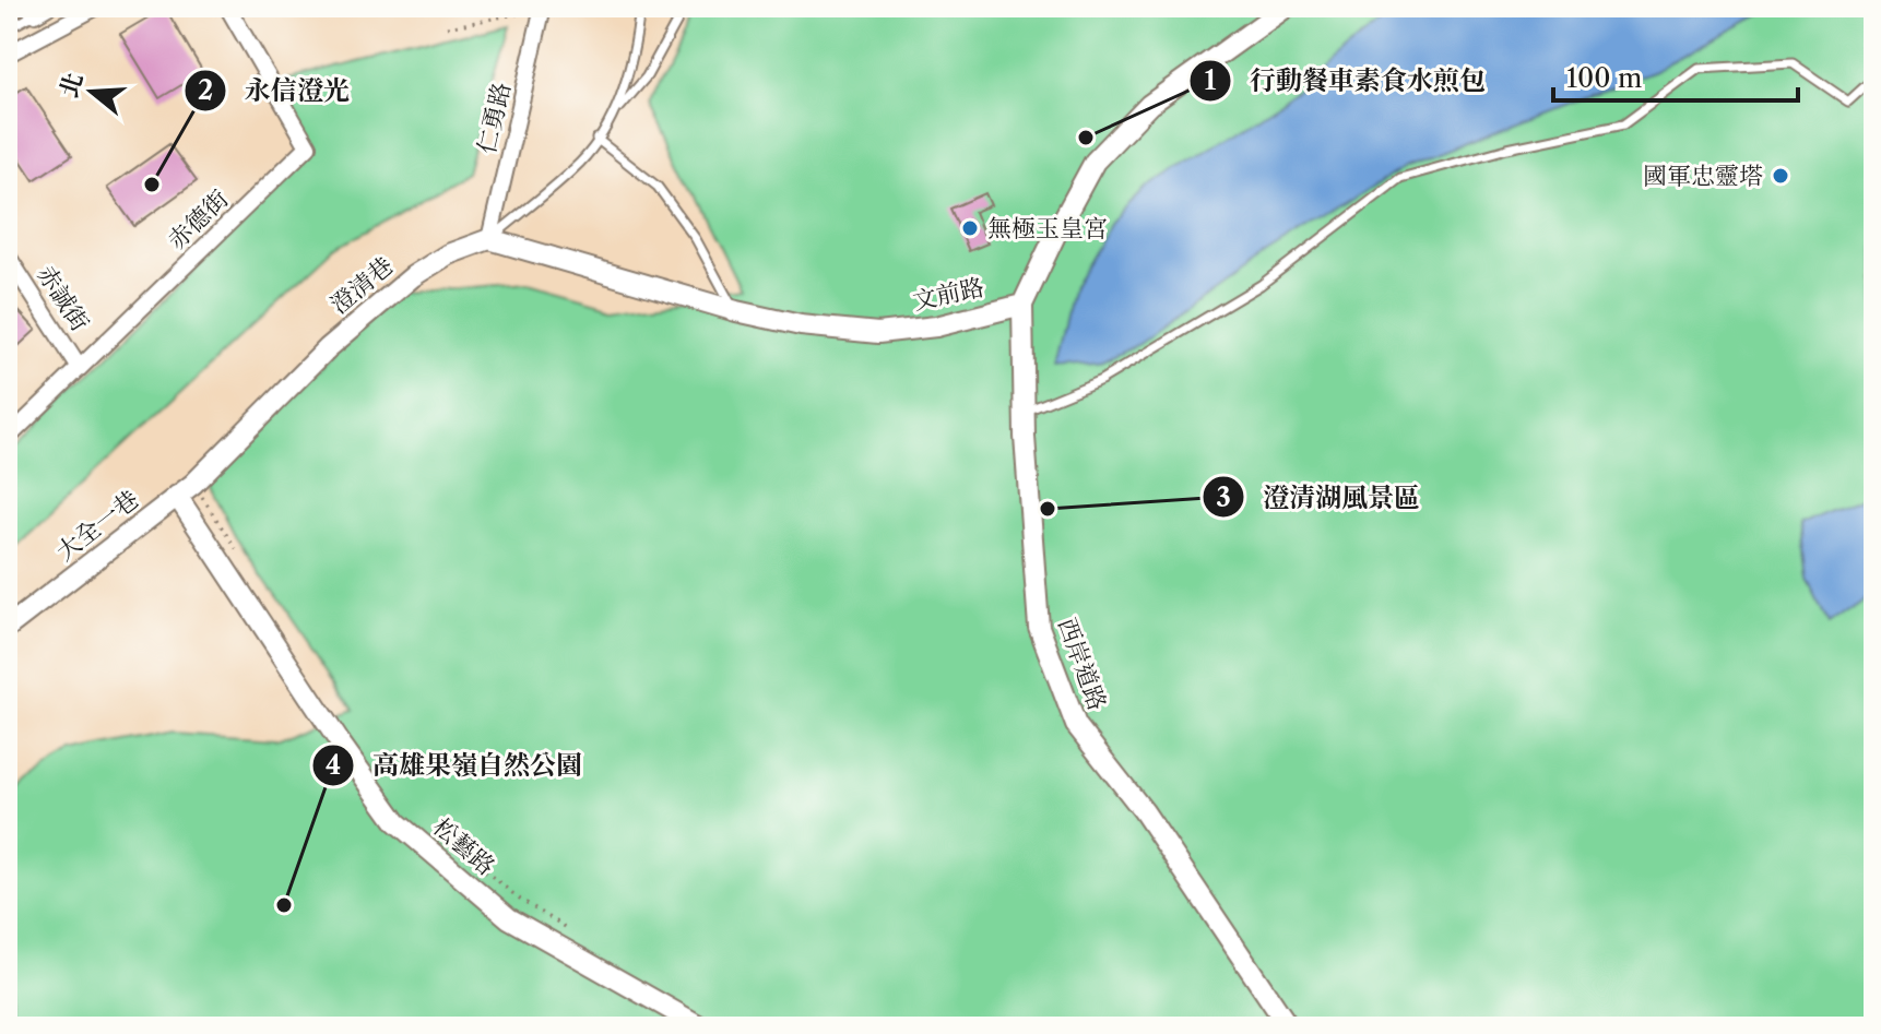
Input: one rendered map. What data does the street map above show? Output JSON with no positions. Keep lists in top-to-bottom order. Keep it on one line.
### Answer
{"streets":{"street":["仁勇路","赤德街","澄清巷","文前路","赤誠街","大全一巷","西岸道路","松藝路"]},"crossings":[["仁勇路","澄清巷"],["仁勇路","文前路"],["赤德街","赤誠街"],["澄清巷","文前路"],["澄清巷","大全一巷"],["澄清巷","松藝路"],["文前路","西岸道路"],["大全一巷","松藝路"]],"places":["行動餐車素食水煎包","國軍忠靈塔","永信澄光","無極玉皇宮","澄清湖風景區","高雄果嶺自然公園"],"scale_bar":"100 m","north":"left"}
